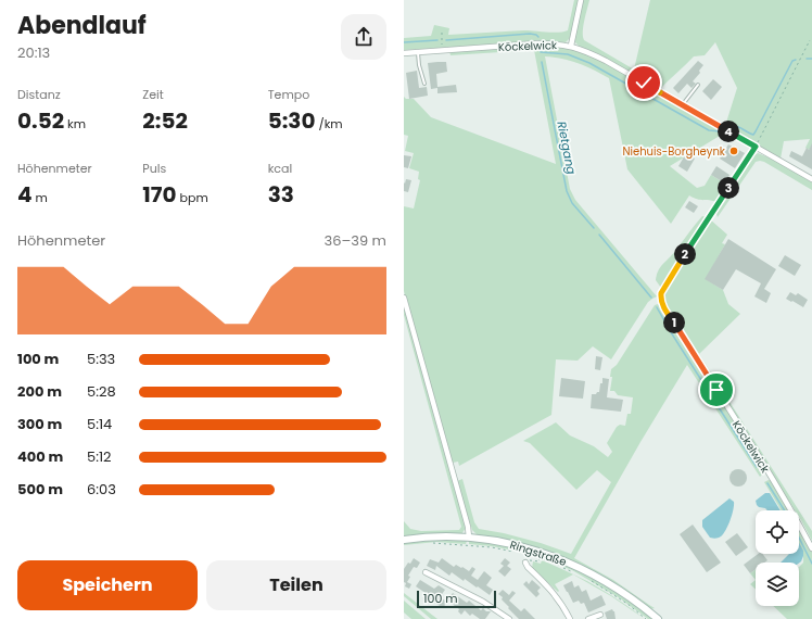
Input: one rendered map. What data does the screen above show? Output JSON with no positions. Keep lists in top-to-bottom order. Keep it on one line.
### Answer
{"streets":{"main road":["Ringstraße"],"street":["Köckelwick"]},"water":["Rietgang"],"places":["Niehuis-Borgheynk"],"scale_bar":"100 m","page":{"heading":["Abendlauf","20:13"],"stats":[["Distanz","0.52 km"],["Zeit","2:52"],["Tempo","5:30 /km"],["Höhenmeter","4 m"],["Puls","170 bpm"],["kcal","33"]],"pins":["4","3","2","1"],"chart":["Höhenmeter","36–39 m"],"list":[{"name":"100 m","note":"5:33"},{"name":"200 m","note":"5:28"},{"name":"300 m","note":"5:14"},{"name":"400 m","note":"5:12"},{"name":"500 m","note":"6:03"}],"buttons":["Speichern","Teilen"],"scale":"100 m"}}
